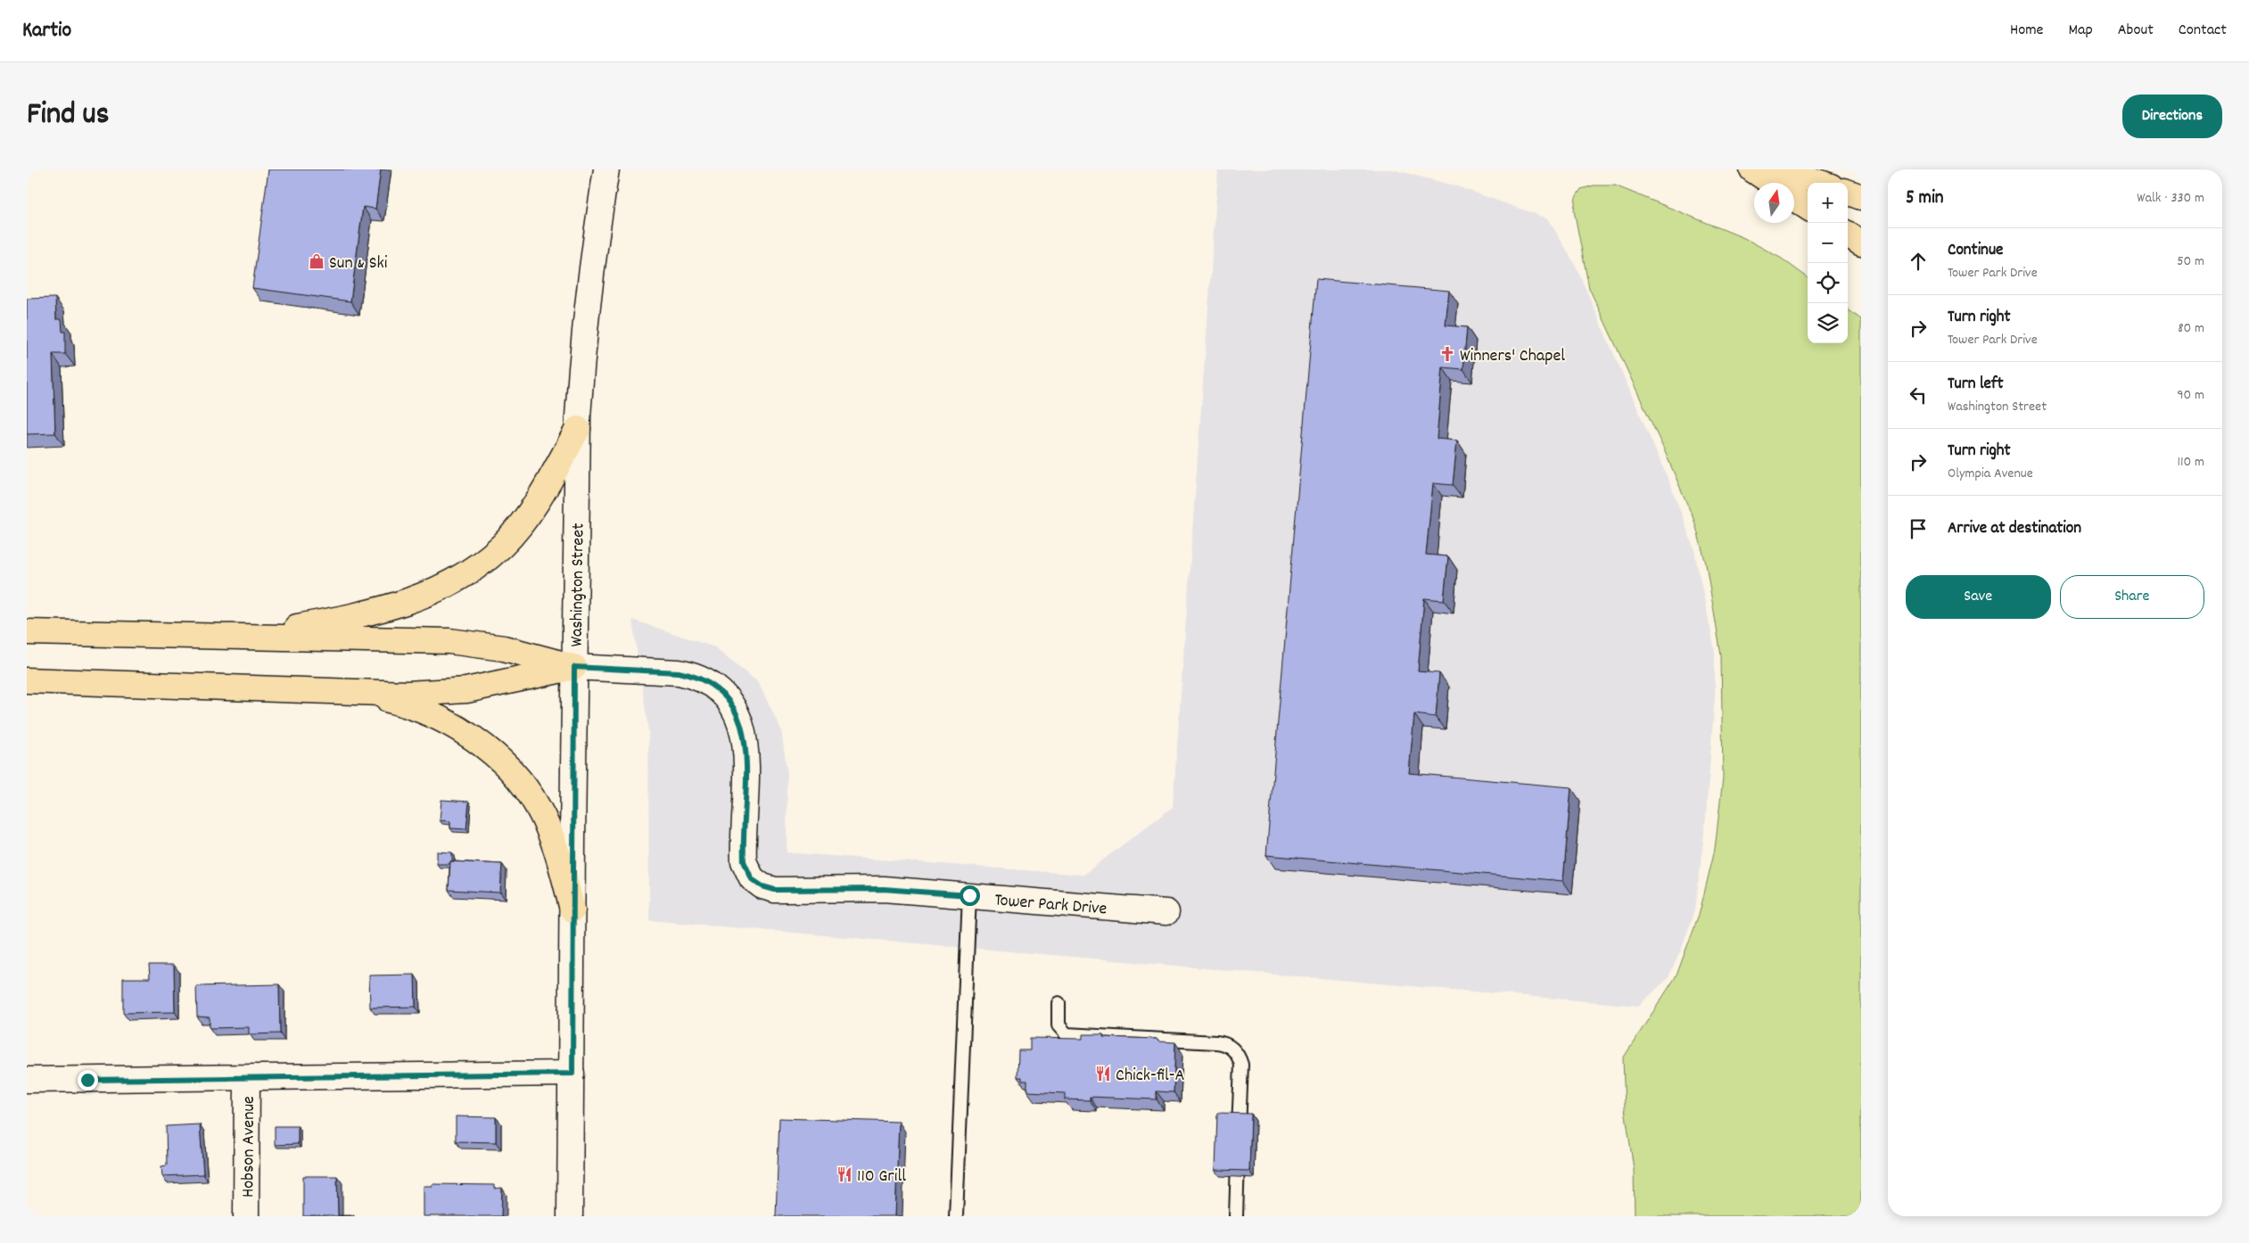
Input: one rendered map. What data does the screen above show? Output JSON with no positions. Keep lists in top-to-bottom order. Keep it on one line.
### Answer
{"streets":{"main road":["Washington Street","Tower Park Drive","Hobson Avenue"]},"crossings":[["Washington Street","Tower Park Drive"]],"places":{"shop":["Sun & Ski"],"church":["Winners' Chapel"],"restaurant":["Chick-fil-A","110 Grill"]},"north":"top","page":{"header":"Kartio","nav":["Home","Map","About","Contact"],"title":"Find us","buttons":["Directions",["Save","Share"]],"heading":["5 min","Walk · 330 m"],"map_buttons":["+","−"],"list":[["Continue","Tower Park Drive","50 m"],["Turn right","Tower Park Drive","80 m"],["Turn left","Washington Street","90 m"],["Turn right","Olympia Avenue","110 m"],"Arrive at destination"]}}
